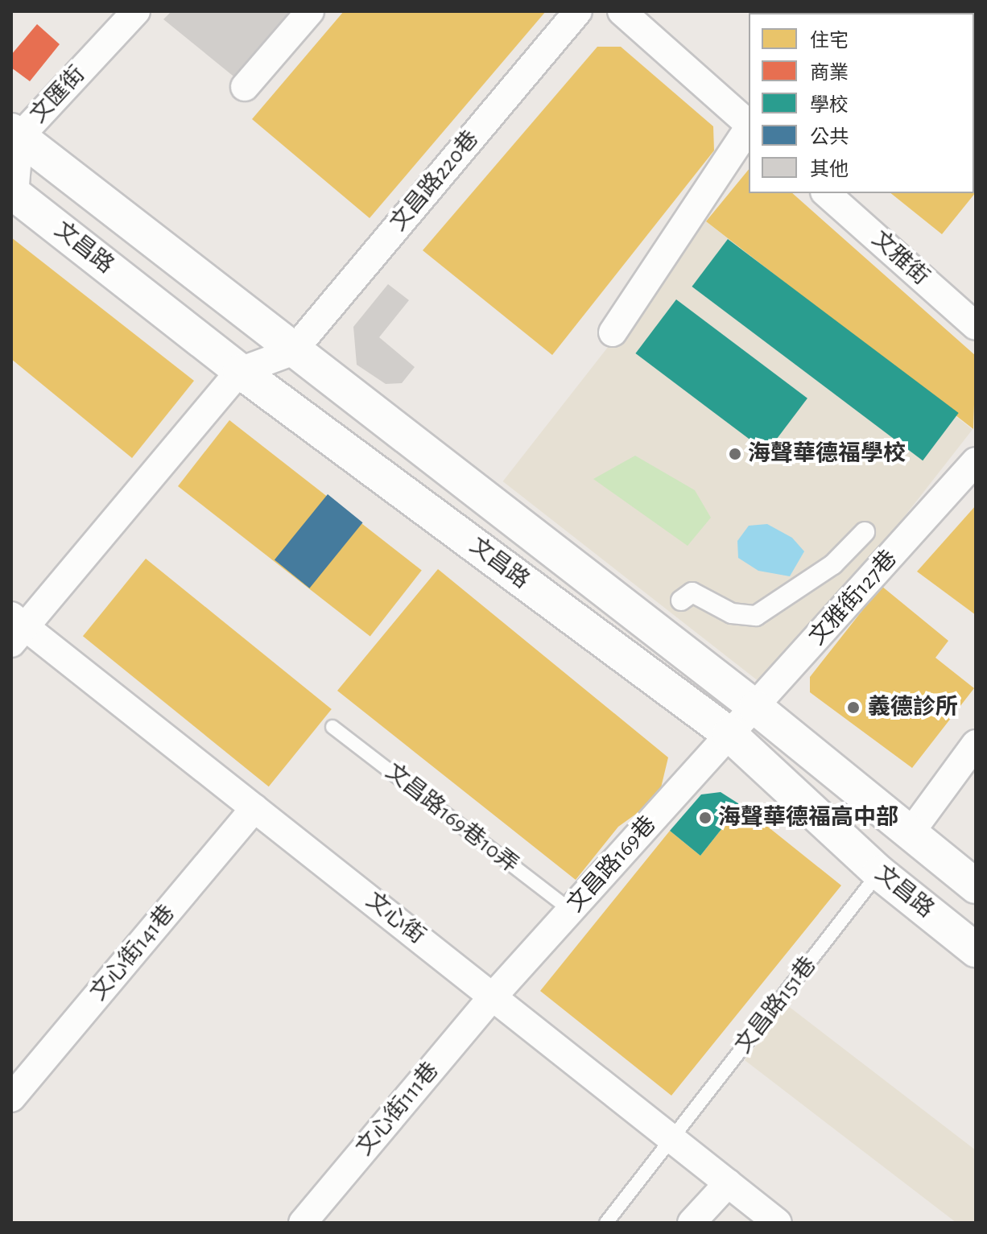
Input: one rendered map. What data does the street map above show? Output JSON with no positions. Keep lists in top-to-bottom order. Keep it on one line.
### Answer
{"streets":{"street":["文匯街","文昌路220巷","文昌路","文雅街","文雅街127巷","文昌路169巷","文心街","文心街141巷","文心街111巷"],"lane":["文昌路169巷10弄","文昌路151巷"]},"crossings":[["文匯街","文昌路"],["文昌路220巷","文昌路"],["文昌路","文雅街127巷"],["文昌路","文昌路169巷"],["文昌路","文昌路151巷"],["文雅街127巷","文昌路169巷"],["文昌路169巷10弄","文昌路169巷"],["文昌路169巷","文心街"],["文昌路169巷","文心街111巷"],["文心街","文心街141巷"],["文心街","文昌路151巷"],["文心街","文心街111巷"]],"places":["海聲華德福學校","義德診所","海聲華德福高中部"],"legend":["住宅","商業","學校","公共","其他"]}
